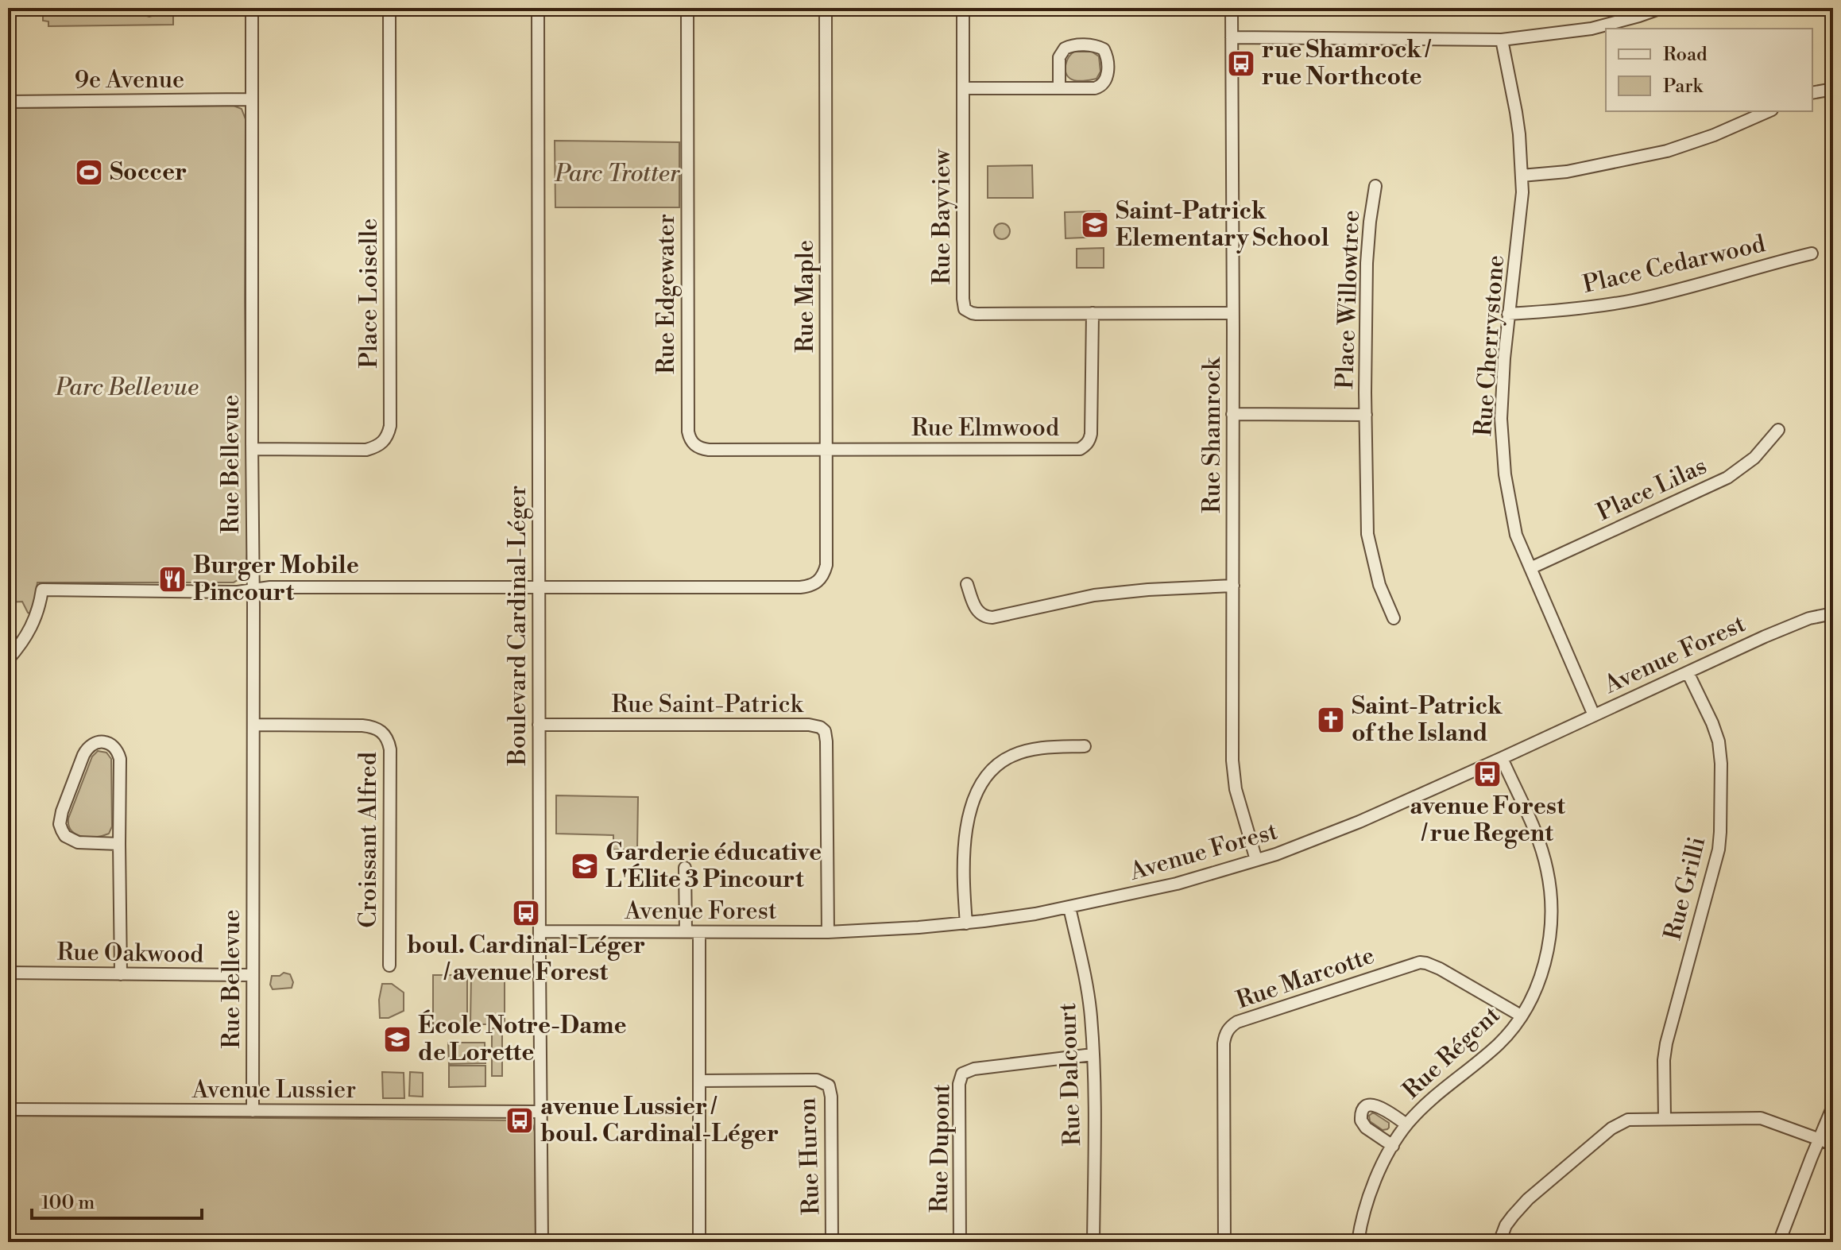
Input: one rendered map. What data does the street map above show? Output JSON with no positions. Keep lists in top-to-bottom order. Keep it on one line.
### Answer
{"streets":{"street":["9e Avenue","Rue Bayview","Place Cedarwood","Place Loiselle","Rue Edgewater","Rue Maple","Place Willowtree","Rue Cherrystone","Rue Elmwood","Rue Shamrock","Rue Bellevue","Place Lilas","Boulevard Cardinal-Léger","Avenue Forest","Rue Saint-Patrick","Croissant Alfred","Rue Grilli","Rue Oakwood","Rue Marcotte","Rue Régent","Rue Dalcourt","Avenue Lussier","Rue Dupont","Rue Huron"]},"crossings":[["9e Avenue","Rue Bellevue"],["Rue Bayview","Rue Elmwood"],["Rue Bayview","Rue Shamrock"],["Place Cedarwood","Rue Cherrystone"],["Place Loiselle","Rue Bellevue"],["Rue Edgewater","Rue Maple"],["Rue Edgewater","Rue Elmwood"],["Rue Maple","Rue Elmwood"],["Rue Maple","Boulevard Cardinal-Léger"],["Place Willowtree","Rue Shamrock"],["Rue Cherrystone","Place Lilas"],["Rue Cherrystone","Avenue Forest"],["Rue Shamrock","Avenue Forest"],["Rue Bellevue","Croissant Alfred"],["Rue Bellevue","Rue Oakwood"],["Rue Bellevue","Avenue Lussier"],["Boulevard Cardinal-Léger","Avenue Forest"],["Boulevard Cardinal-Léger","Rue Saint-Patrick"],["Boulevard Cardinal-Léger","Avenue Lussier"],["Avenue Forest","Rue Saint-Patrick"],["Avenue Forest","Rue Grilli"],["Avenue Forest","Rue Régent"],["Avenue Forest","Rue Dalcourt"],["Rue Marcotte","Rue Régent"],["Rue Dalcourt","Rue Dupont"]],"parks":["Parc Trotter","Parc Bellevue"],"places":{"bus stop":["rue Shamrock / rue Northcote","avenue Forest / rue Regent","boul. Cardinal-Léger / avenue Forest","avenue Lussier / boul. Cardinal-Léger"],"sports":["Soccer"],"school or university":["Saint-Patrick Elementary School","Garderie éducative L'Élite 3 Pincourt","École Notre-Dame de Lorette"],"restaurant":["Burger Mobile Pincourt"],"church":["Saint-Patrick of the Island"]},"legend":["Road","Park"],"scale_bar":"100 m"}
